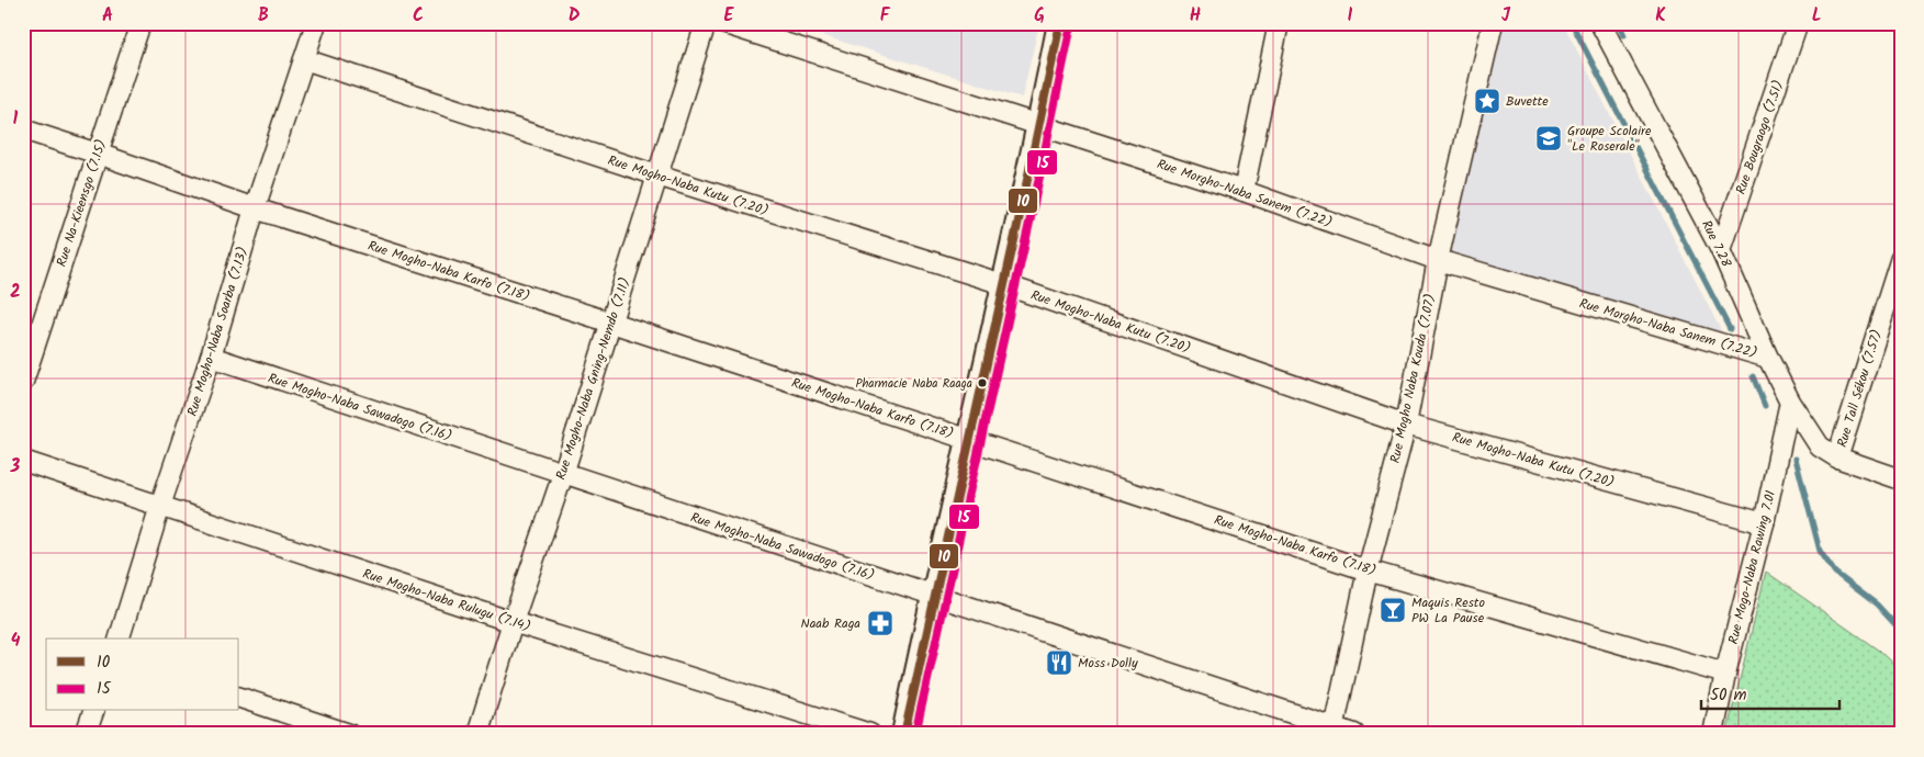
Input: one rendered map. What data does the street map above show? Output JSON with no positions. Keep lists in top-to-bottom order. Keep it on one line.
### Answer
{"streets":{"street":["Rue Bougraogo (7.51)","Rue Mogho-Naba Kutu (7.20)","Rue Morgho-Naba Sanem (7.22)","Rue Na-Kieensgo (7.15)","Rue 7.28","Rue Mogho-Naba Karfo (7.18)","Rue Mogho-Naba Soarba (7.13)","Rue Mogho-Naba Gning-Nemdo (7.11)","Rue Mogho Naba Kouda (7.07)","Rue Tall Sékou (7.57)","Rue Mogho-Naba Sawadogo (7.16)","Rue Mogo-Naba Rawing 7.01","Rue Mogho-Naba Rulugu (7.14)"]},"crossings":[["Rue Bougraogo (7.51)","Rue 7.28"],["Rue Mogho-Naba Kutu (7.20)","Rue Mogho-Naba Soarba (7.13)"],["Rue Mogho-Naba Kutu (7.20)","Rue Mogho-Naba Gning-Nemdo (7.11)"],["Rue Mogho-Naba Kutu (7.20)","Rue Mogho Naba Kouda (7.07)"],["Rue Mogho-Naba Kutu (7.20)","Rue Mogo-Naba Rawing 7.01"],["Rue Morgho-Naba Sanem (7.22)","Rue 7.28"],["Rue Morgho-Naba Sanem (7.22)","Rue Mogho Naba Kouda (7.07)"],["Rue Na-Kieensgo (7.15)","Rue Mogho-Naba Karfo (7.18)"],["Rue 7.28","Rue Tall Sékou (7.57)"],["Rue 7.28","Rue Mogo-Naba Rawing 7.01"],["Rue Mogho-Naba Karfo (7.18)","Rue Mogho-Naba Soarba (7.13)"],["Rue Mogho-Naba Karfo (7.18)","Rue Mogho-Naba Gning-Nemdo (7.11)"],["Rue Mogho-Naba Karfo (7.18)","Rue Mogho Naba Kouda (7.07)"],["Rue Mogho-Naba Karfo (7.18)","Rue Mogo-Naba Rawing 7.01"],["Rue Mogho-Naba Soarba (7.13)","Rue Mogho-Naba Sawadogo (7.16)"],["Rue Mogho-Naba Soarba (7.13)","Rue Mogho-Naba Rulugu (7.14)"],["Rue Mogho-Naba Gning-Nemdo (7.11)","Rue Mogho-Naba Sawadogo (7.16)"],["Rue Mogho-Naba Gning-Nemdo (7.11)","Rue Mogho-Naba Rulugu (7.14)"],["Rue Mogho Naba Kouda (7.07)","Rue Mogho-Naba Sawadogo (7.16)"]],"places":{"place":["Buvette"],"school or university":["Groupe Scolaire \"Le Roserale\""],"other":["Pharmacie Naba Raaga"],"bar":["Maquis Resto PW La Pause"],"pharmacy":["Naab Raga"],"restaurant":["Moss Dolly"]},"lines":["transit line 10","transit line 15"],"legend":["10","15"],"scale_bar":"50 m","grid":{"columns":["A","B","C","D","E","F","G","H","I","J","K","L"],"rows":["1","2","3","4"]}}
